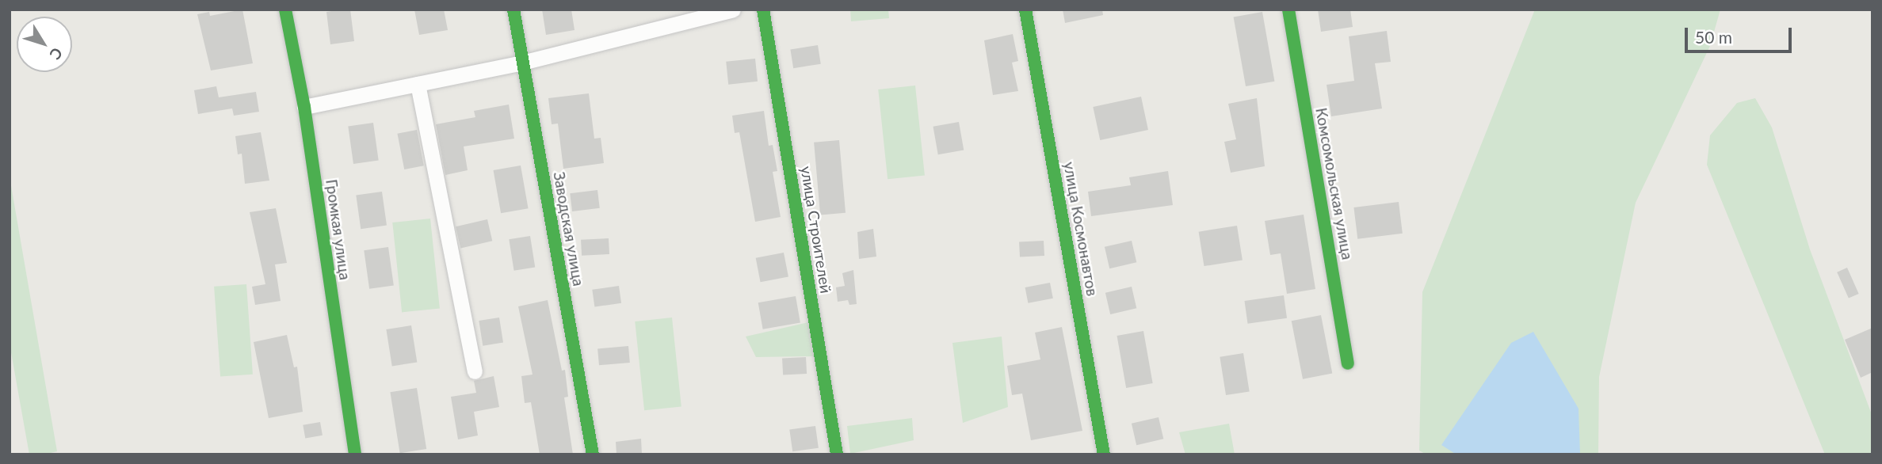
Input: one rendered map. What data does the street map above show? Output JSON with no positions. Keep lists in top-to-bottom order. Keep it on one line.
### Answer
{"streets":{"street":["Комсомольская улица","Заводская улица","улица Космонавтов","Громкая улица","улица Строителей"]},"scale_bar":"50 m","north":"bottom right"}
